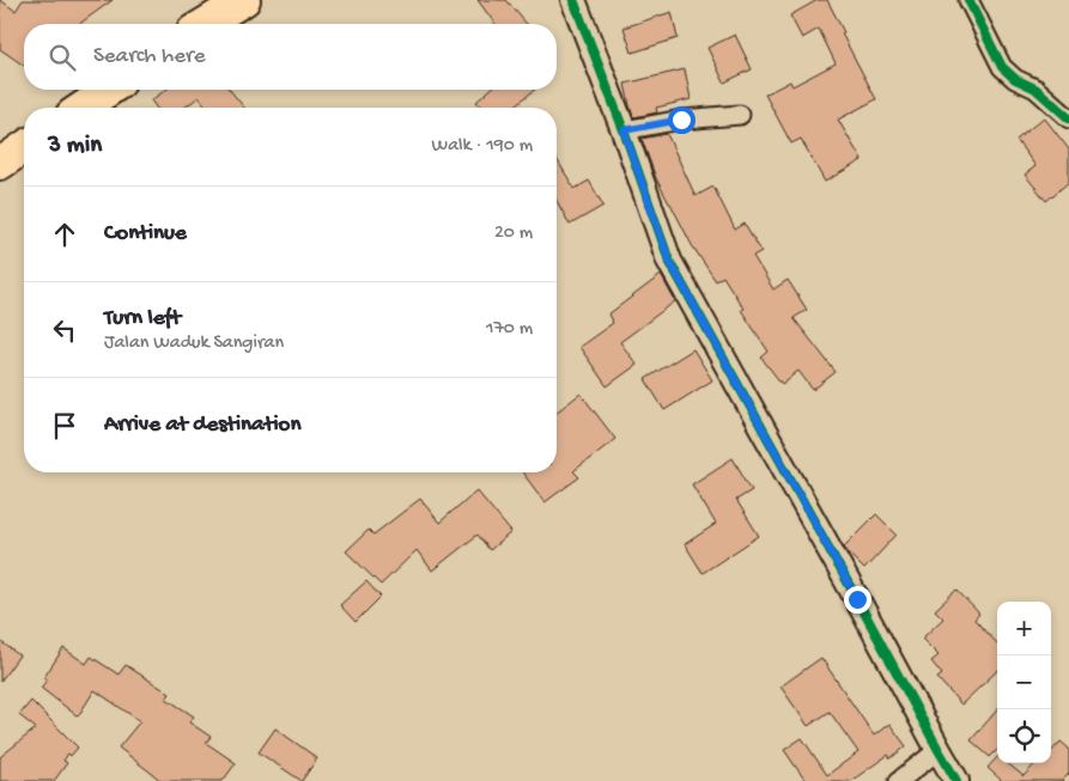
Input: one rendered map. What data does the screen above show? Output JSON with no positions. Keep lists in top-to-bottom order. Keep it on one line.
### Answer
{"page":{"search":"Search here","heading":["3 min","Walk · 190 m"],"list":[["Continue","20 m"],["Turn left","Jalan Waduk Sangiran","170 m"],"Arrive at destination"],"map_buttons":["+","−"]}}
